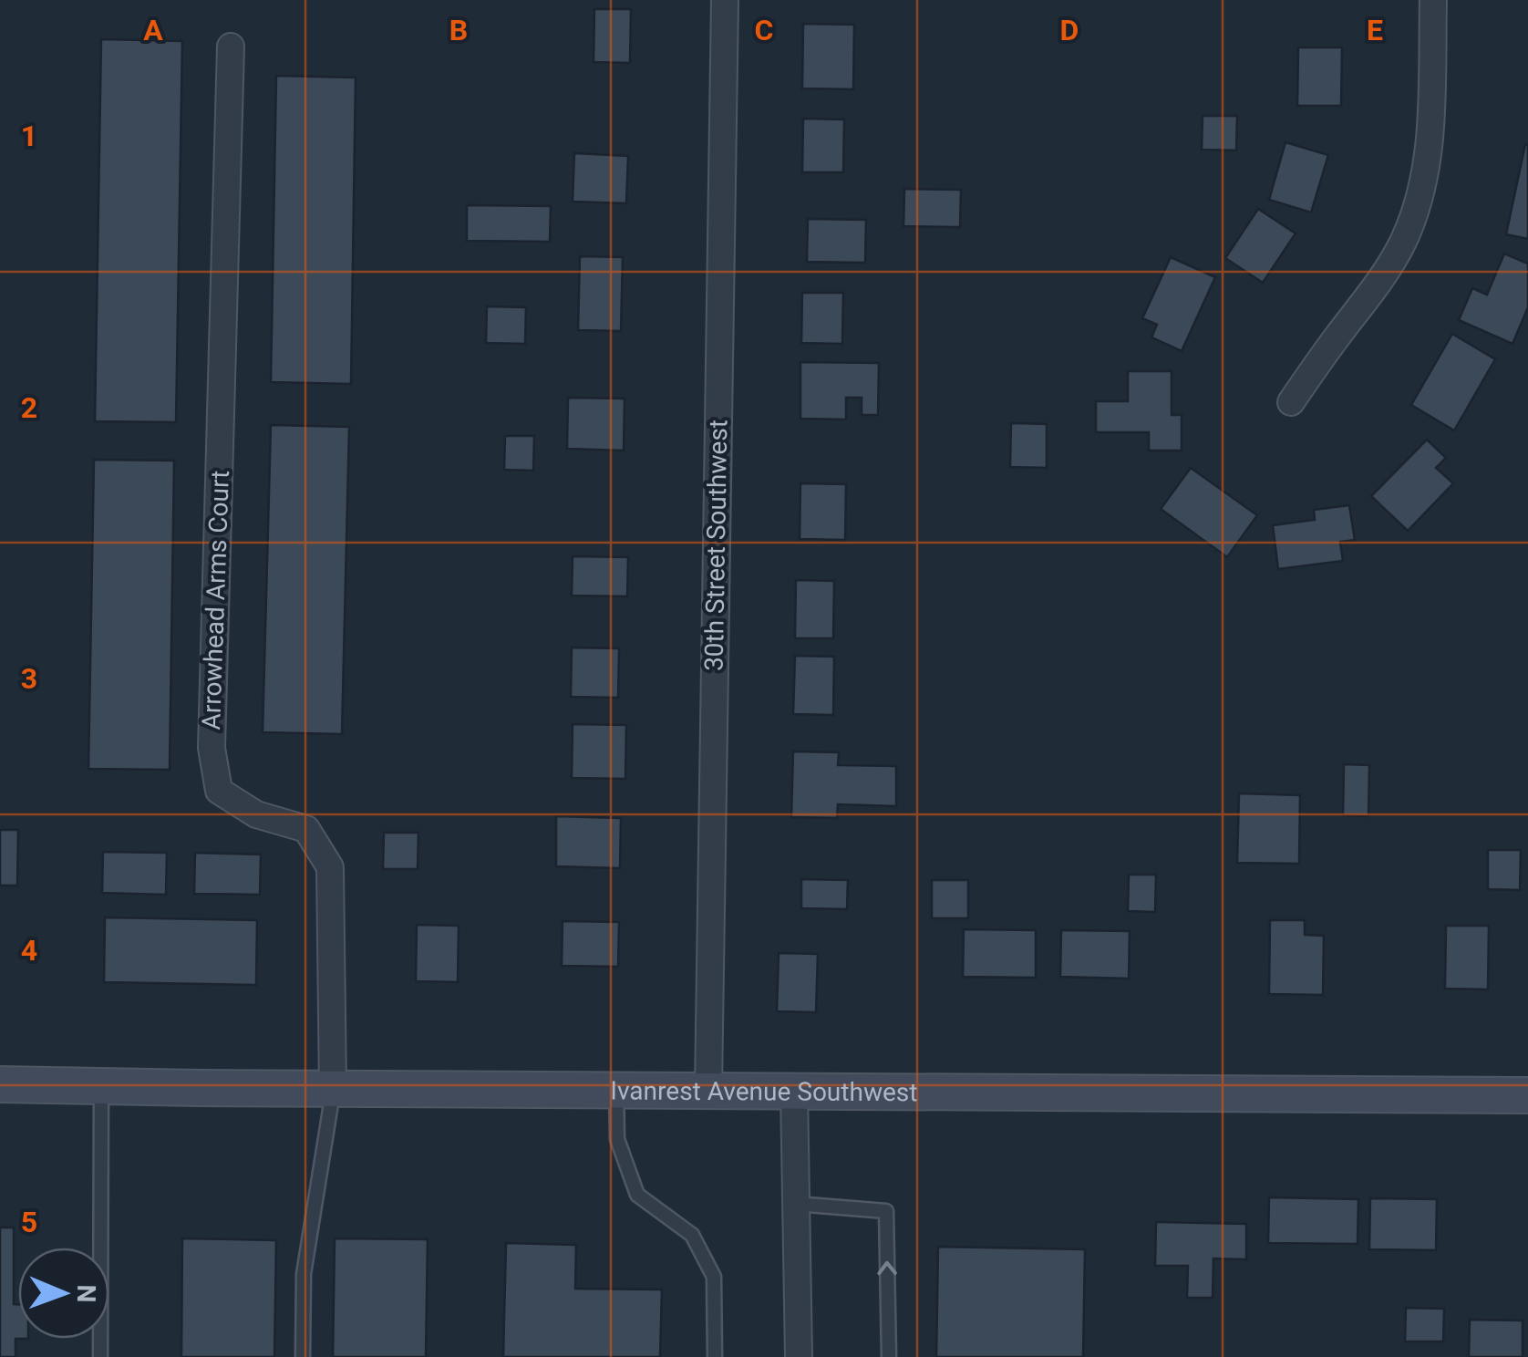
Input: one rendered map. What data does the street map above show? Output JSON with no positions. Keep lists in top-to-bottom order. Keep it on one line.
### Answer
{"streets":{"street":["30th Street Southwest","Arrowhead Arms Court","Ivanrest Avenue Southwest"]},"crossings":[["30th Street Southwest","Ivanrest Avenue Southwest"],["Arrowhead Arms Court","Ivanrest Avenue Southwest"]],"north":"right","grid":{"columns":["A","B","C","D","E"],"rows":["1","2","3","4","5"]}}
